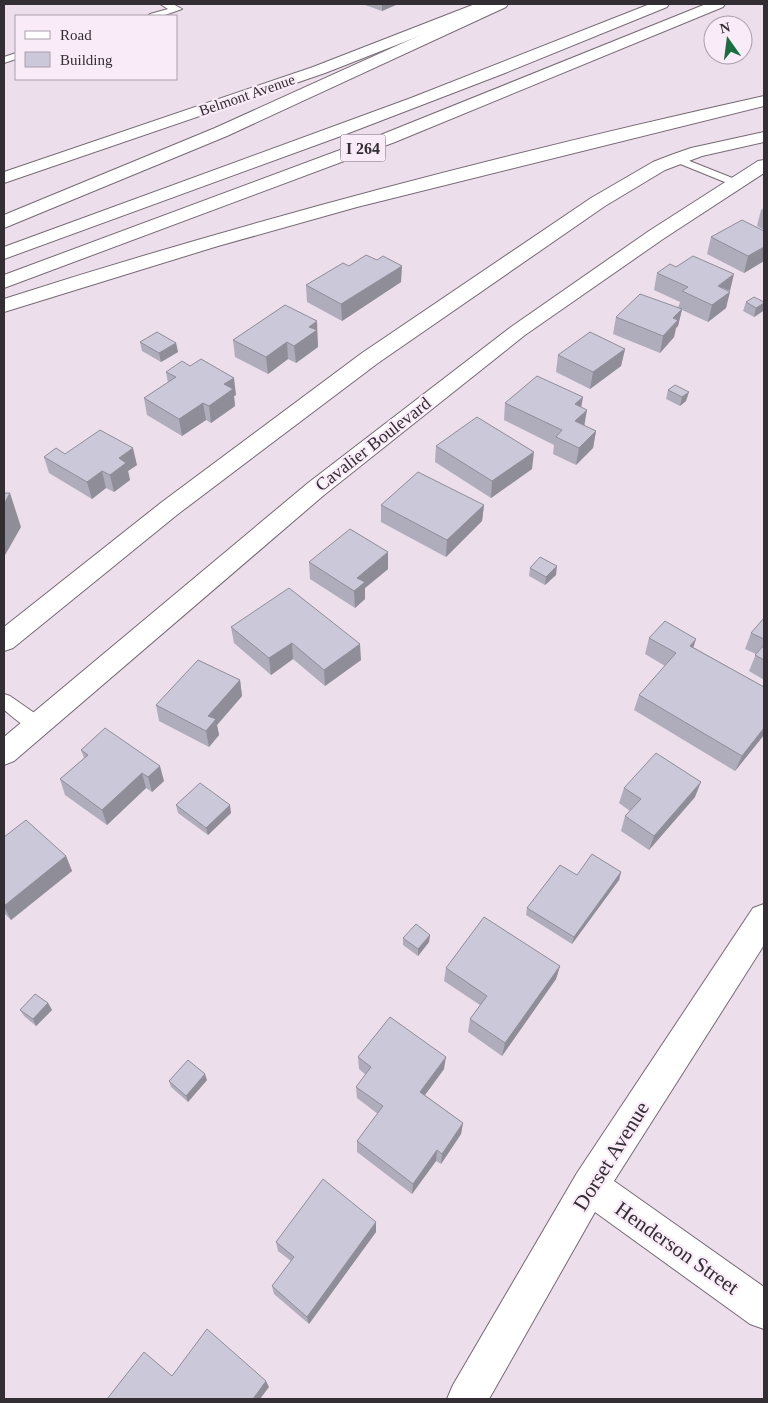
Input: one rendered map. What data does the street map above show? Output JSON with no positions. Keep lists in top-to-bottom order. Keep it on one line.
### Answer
{"streets":{"main road":["Belmont Avenue","I 264","Cavalier Boulevard","Dorset Avenue","Henderson Street"]},"crossings":[["Dorset Avenue","Henderson Street"]],"legend":["Road","Building"],"north":"top"}
